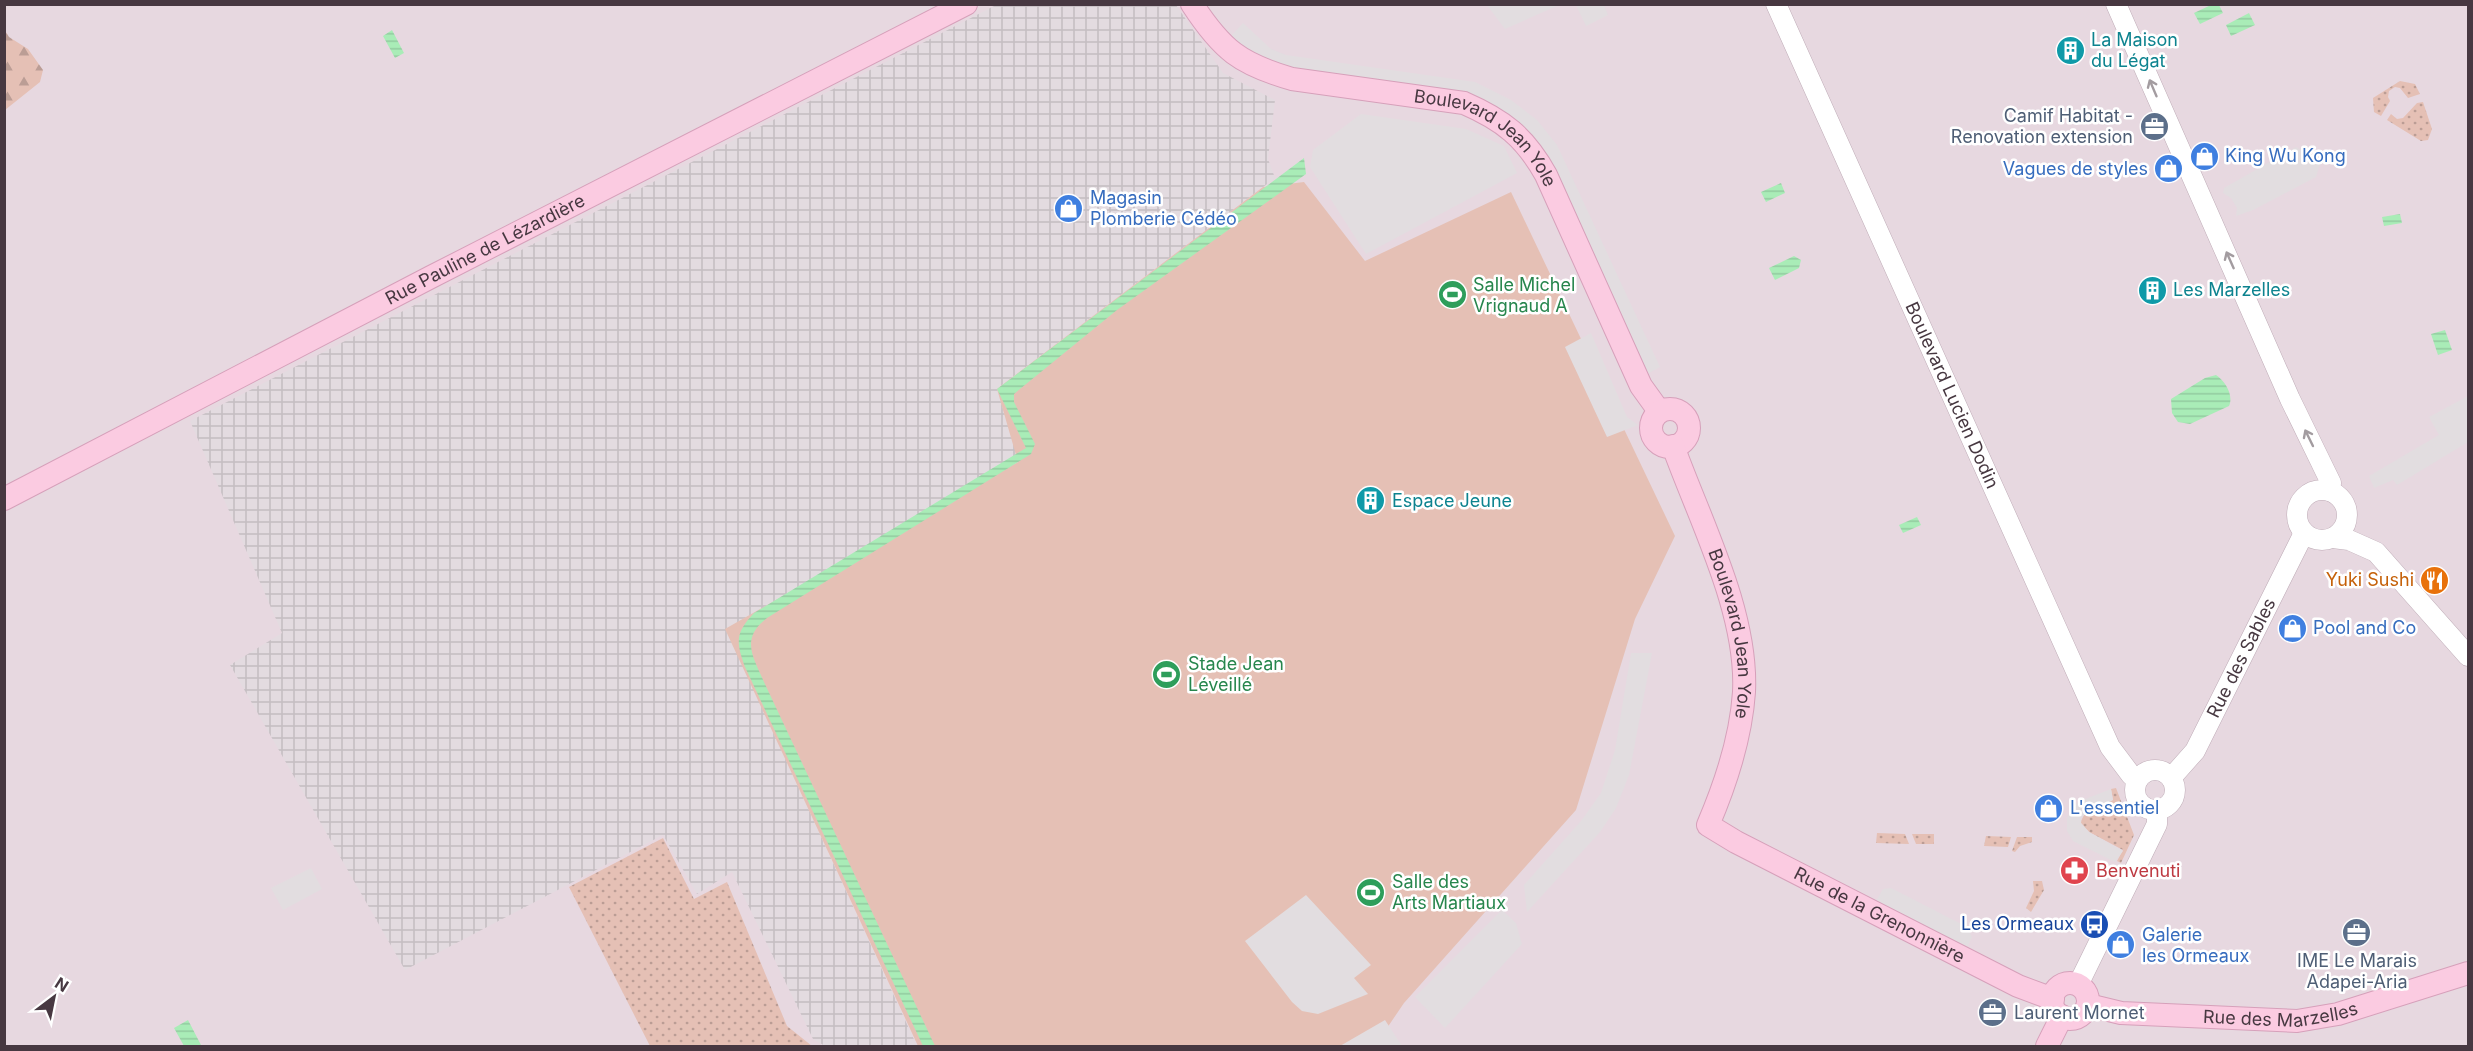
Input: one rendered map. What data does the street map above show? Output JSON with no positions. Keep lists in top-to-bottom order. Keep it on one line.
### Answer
{"streets":{"main road":["Boulevard Jean Yole","Rue Pauline de Lézardière","Rue de la Grenonnière","Rue des Marzelles"],"street":["Boulevard Lucien Dodin","Rue des Sables"]},"crossings":[["Boulevard Jean Yole","Rue de la Grenonnière"],["Boulevard Lucien Dodin","Rue des Sables"]],"places":{"building":["La Maison du Légat","Les Marzelles","Espace Jeune"],"office":["Camif Habitat - Renovation extension","IME Le Marais Adapei-Aria","Laurent Mornet"],"shop":["King Wu Kong","Vagues de styles","Magasin Plomberie Cédéo","Pool and Co","L'essentiel","Galerie les Ormeaux"],"sports":["Salle Michel Vrignaud A","Stade Jean Léveillé","Salle des Arts Martiaux"],"restaurant":["Yuki Sushi"],"pharmacy":["Benvenuti"],"bus stop":["Les Ormeaux"]},"north":"top right"}
